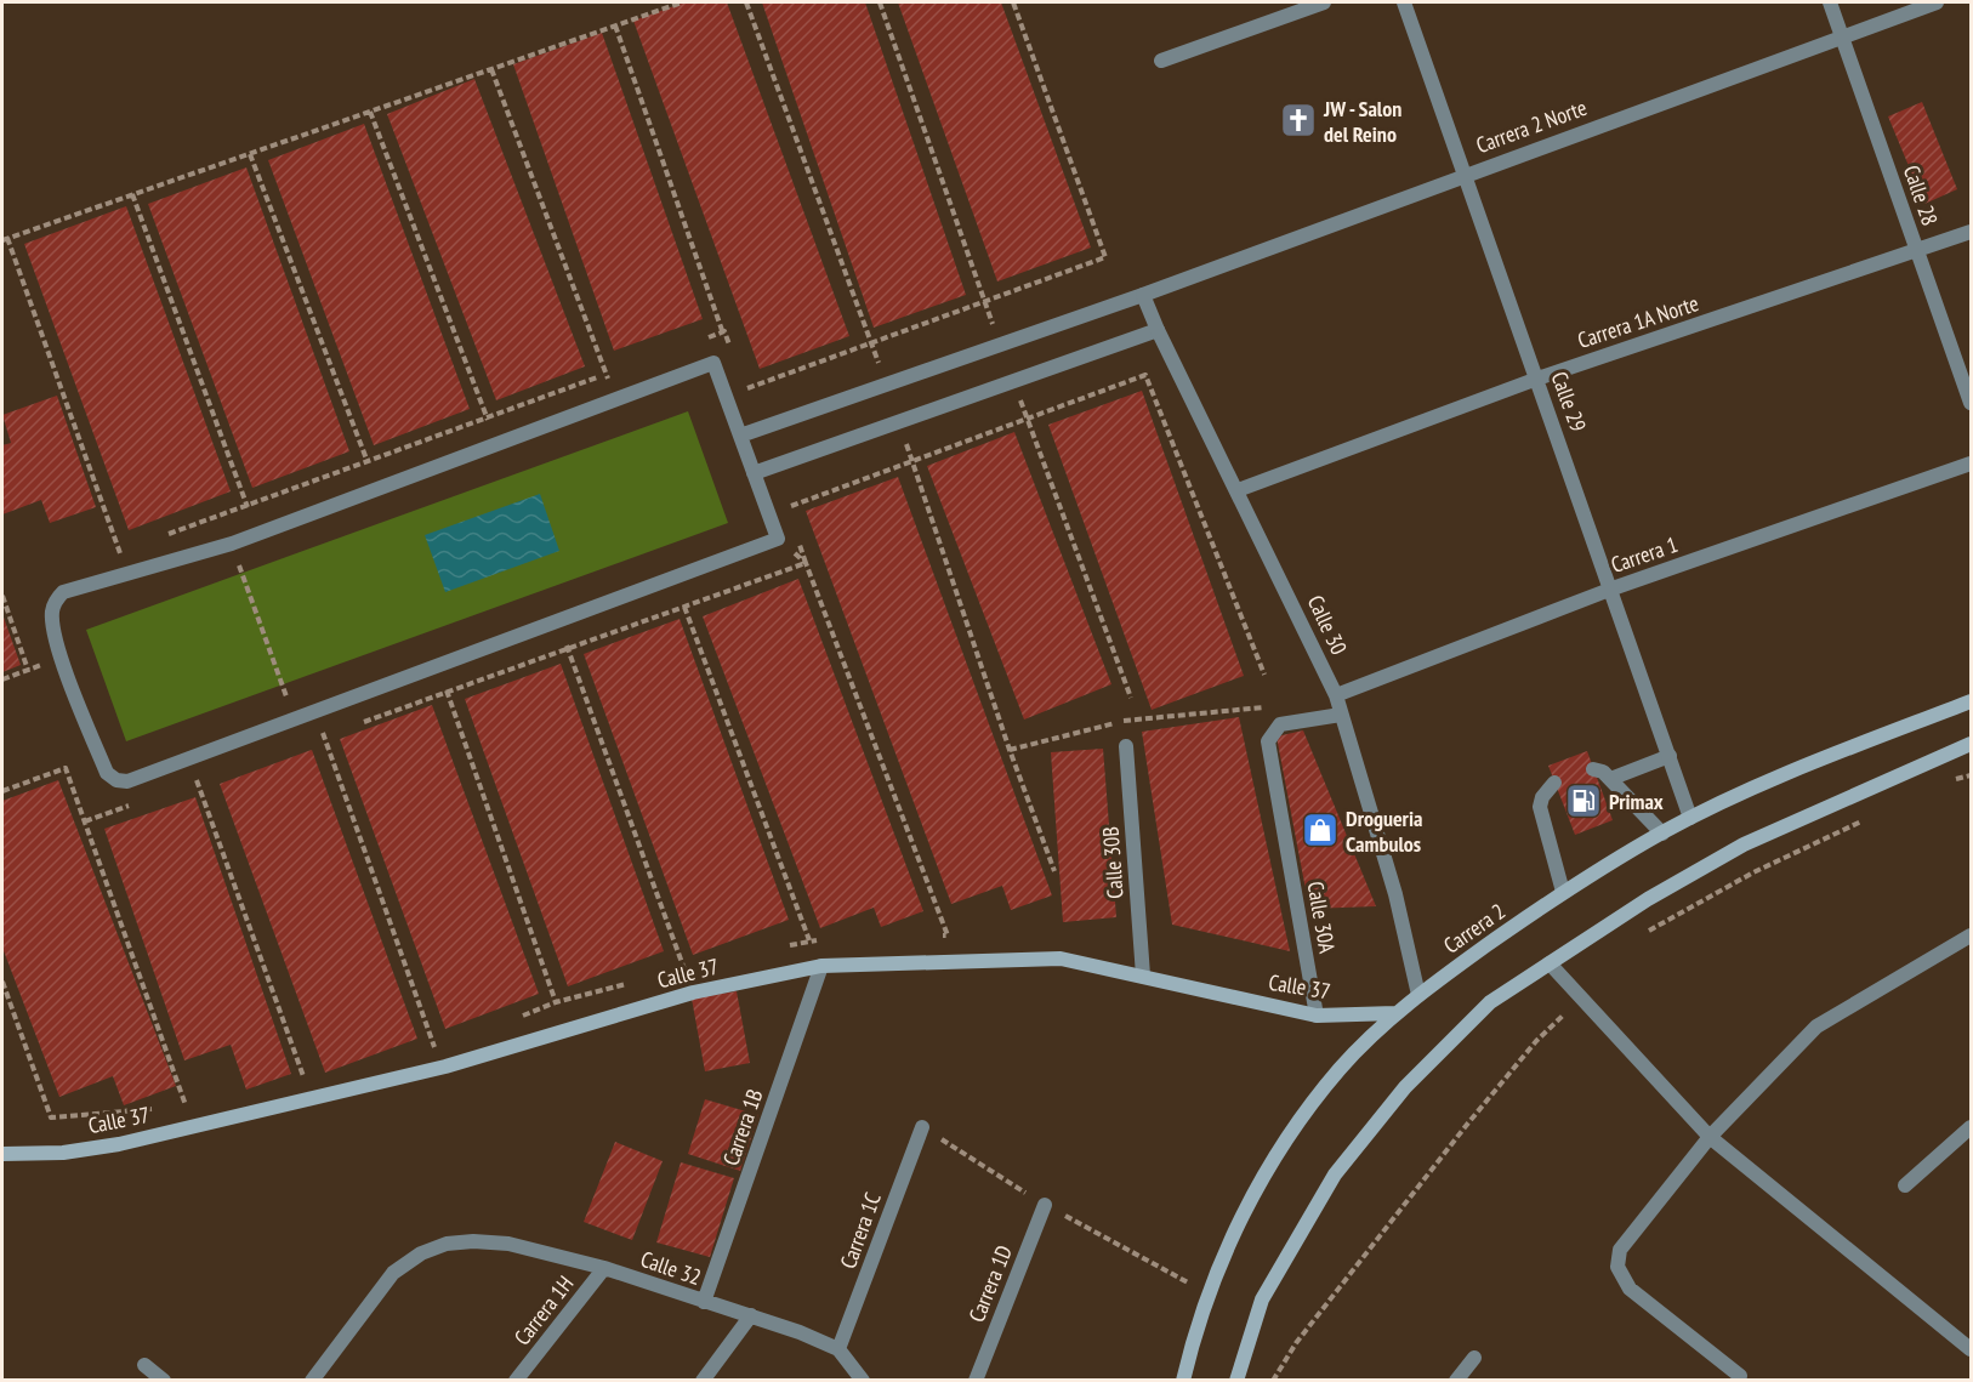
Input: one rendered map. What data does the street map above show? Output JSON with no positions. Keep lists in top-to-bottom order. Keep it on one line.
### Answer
{"streets":{"main road":["Carrera 2","Calle 37"],"street":["Carrera 2 Norte","Calle 28","Carrera 1A Norte","Calle 29","Carrera 1","Calle 30","Calle 30B","Calle 30A","Carrera 1B","Carrera 1C","Calle 32","Carrera 1D","Carrera 1H"]},"crossings":[["Carrera 2 Norte","Calle 28"],["Carrera 2 Norte","Calle 29"],["Carrera 2 Norte","Calle 30"],["Calle 28","Carrera 1A Norte"],["Carrera 1A Norte","Calle 29"],["Carrera 1A Norte","Calle 30"],["Calle 29","Carrera 1"],["Calle 29","Carrera 2"],["Carrera 1","Calle 30"],["Calle 30","Calle 30A"],["Calle 30","Carrera 2"],["Calle 30B","Calle 37"],["Calle 30A","Calle 37"],["Carrera 2","Calle 37"],["Calle 37","Carrera 1B"],["Carrera 1B","Calle 32"],["Carrera 1C","Calle 32"],["Calle 32","Carrera 1H"]],"places":{"church":["JW - Salon del Reino"],"fuel station":["Primax"],"shop":["Drogueria Cambulos"]}}
